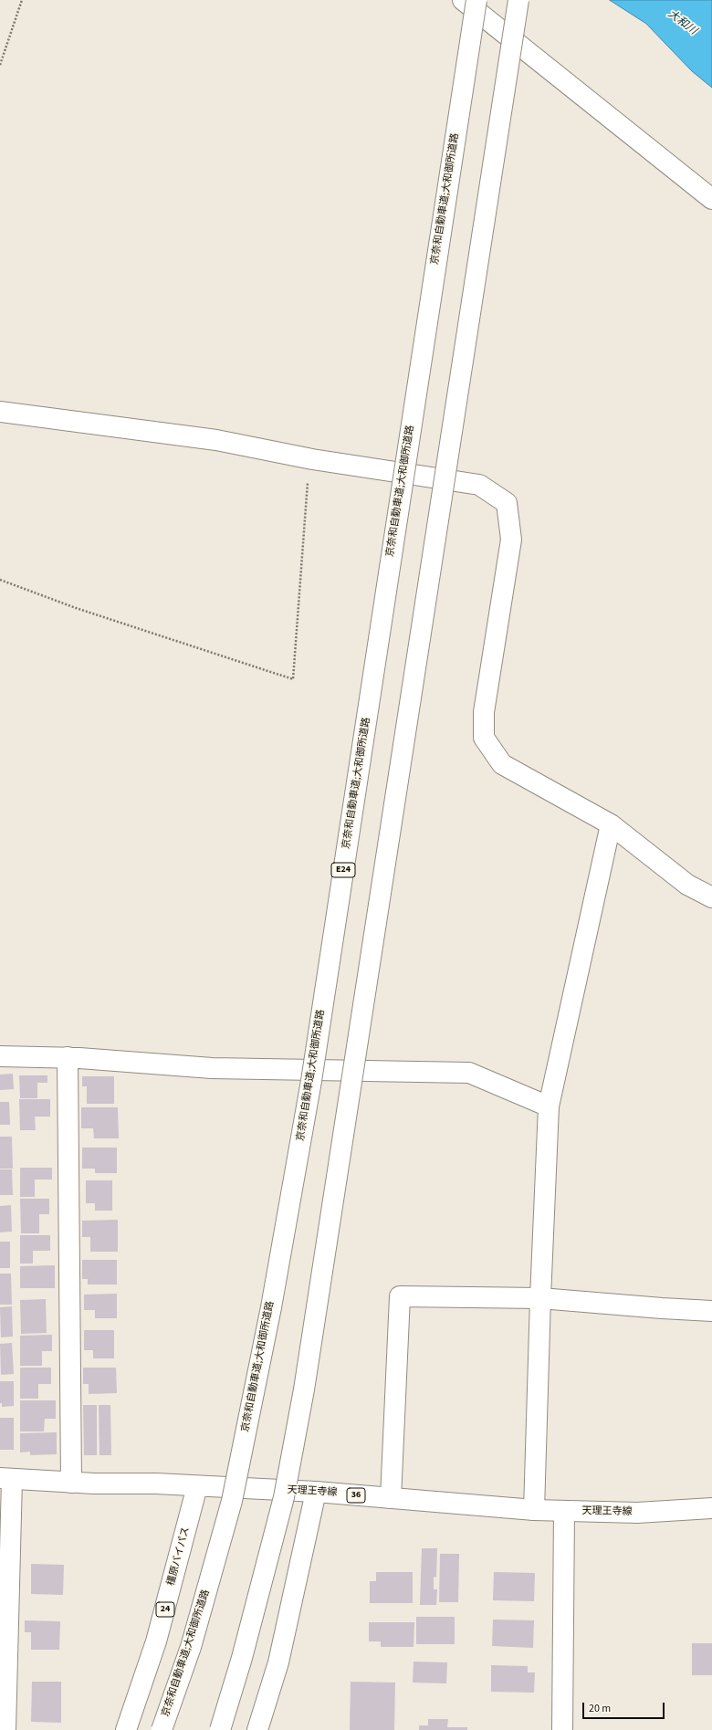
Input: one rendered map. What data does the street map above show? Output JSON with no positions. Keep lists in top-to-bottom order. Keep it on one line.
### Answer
{"streets":{"main road":["京奈和自動車道;大和御所道路","E24","天理王寺線","36","橿原バイパス","24"]},"crossings":[["天理王寺線","橿原バイパス"]],"water":["大和川"],"scale_bar":"20 m"}
